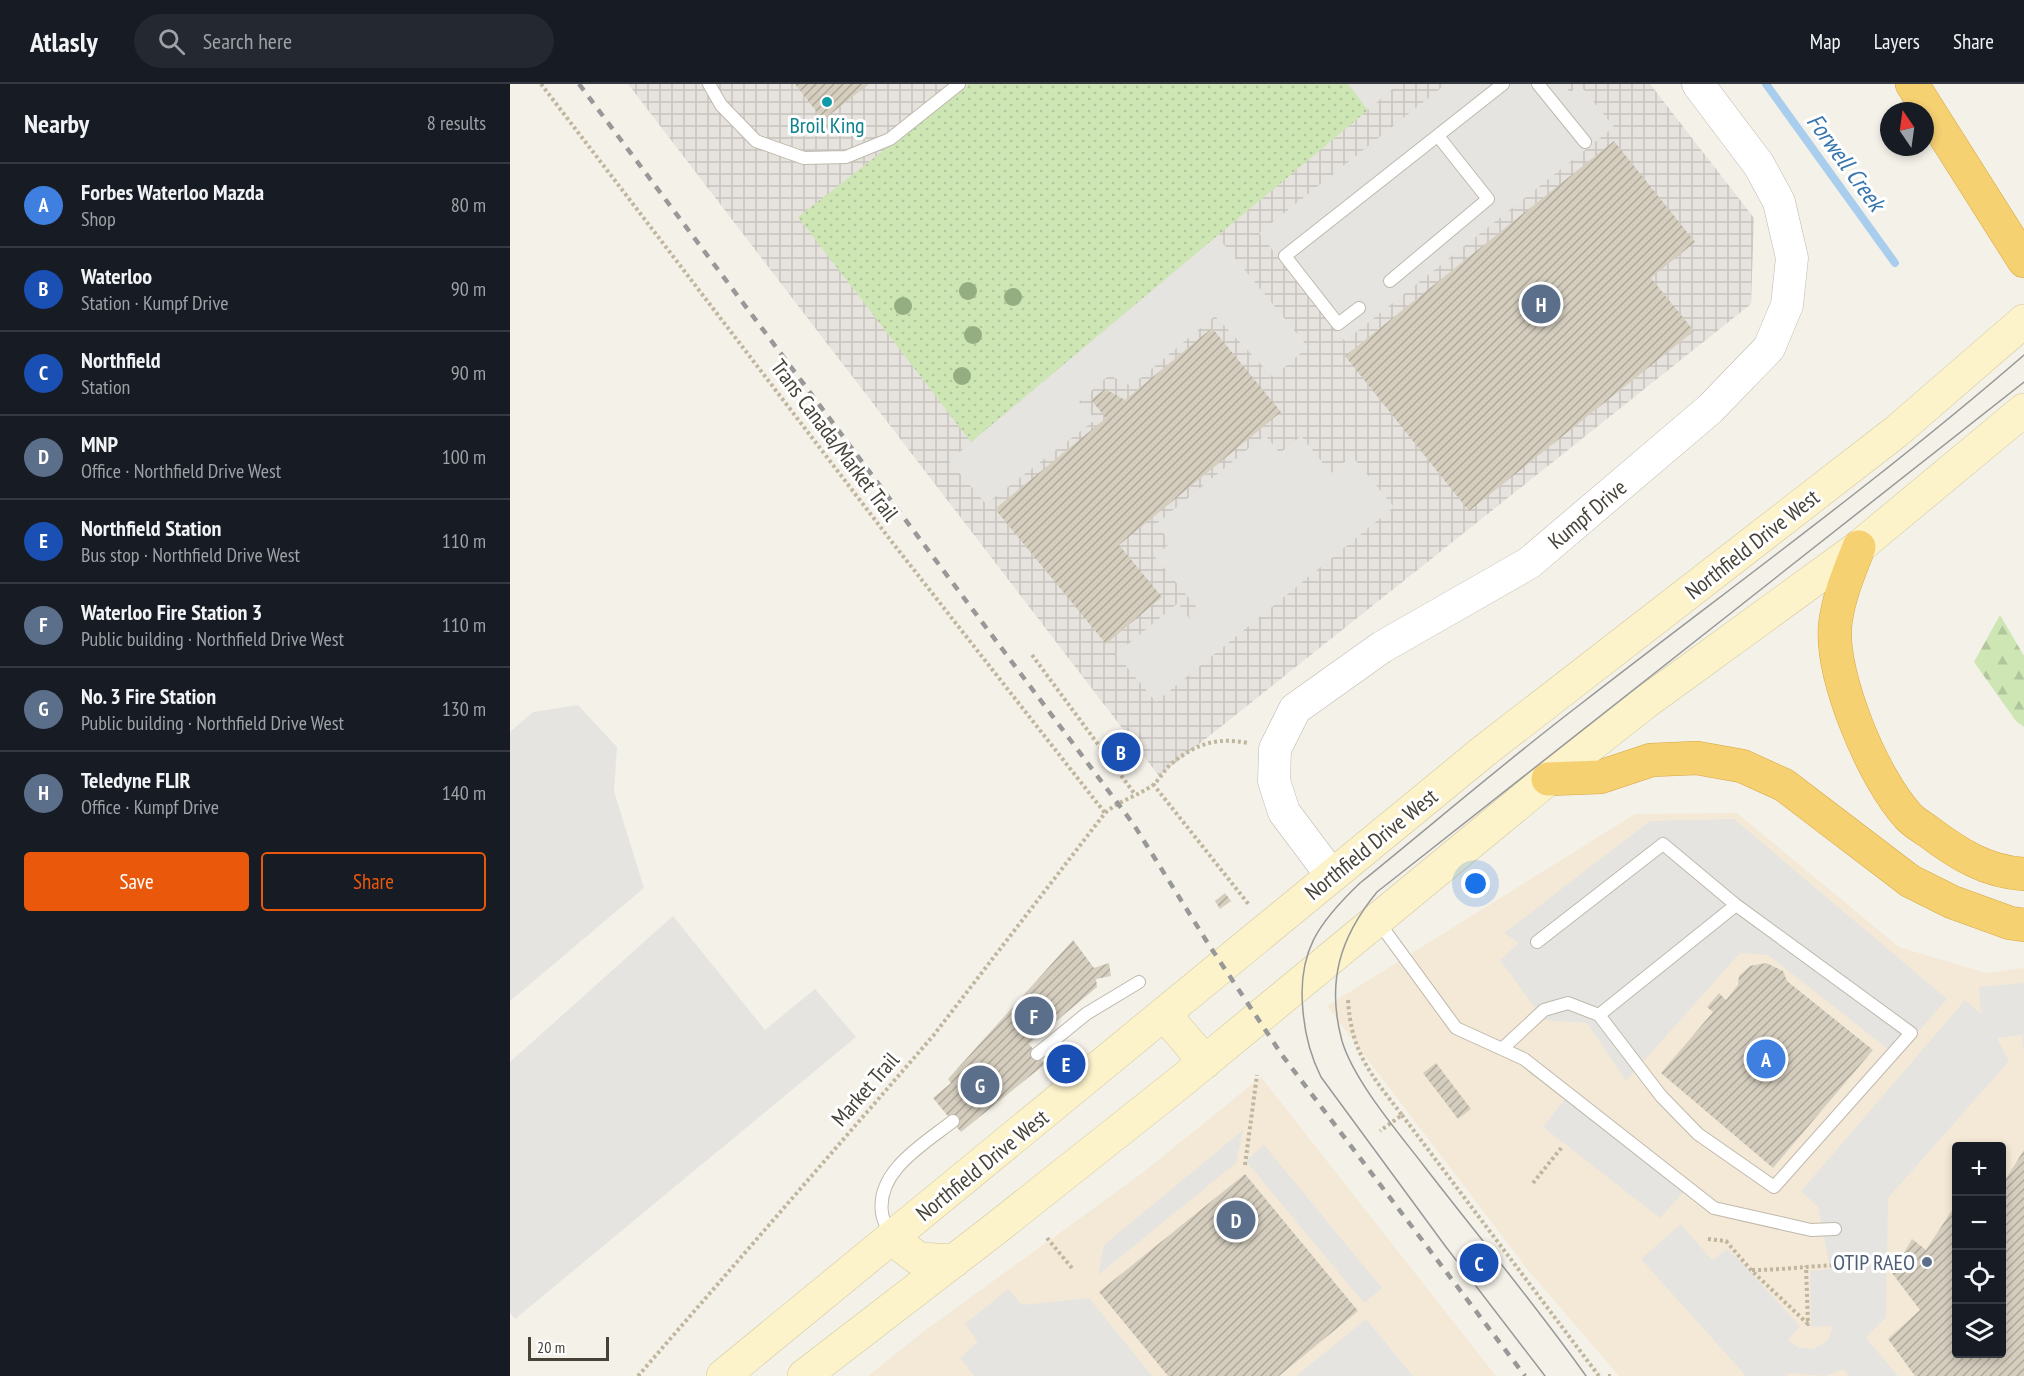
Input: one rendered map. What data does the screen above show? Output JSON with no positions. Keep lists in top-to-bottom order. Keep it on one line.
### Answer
{"streets":{"main road":["Northfield Drive West"],"street":["Kumpf Drive"],"path":["Trans Canada/Market Trail","Market Trail"]},"crossings":[["Trans Canada/Market Trail","Market Trail"],["Kumpf Drive","Northfield Drive West"]],"water":["Forwell Creek"],"places":["Broil King","OTIP RAEO"],"scale_bar":"20 m","north":"top","page":{"header":"Atlasly","search":"Search here","nav":["Map","Layers","Share"],"heading":["Nearby","8 results"],"list":[{"mark":"A","name":"Forbes Waterloo Mazda","note":"Shop","value":"80 m"},{"mark":"B","name":"Waterloo","note":"Station · Kumpf Drive","value":"90 m"},{"mark":"C","name":"Northfield","note":"Station","value":"90 m"},{"mark":"D","name":"MNP","note":"Office · Northfield Drive West","value":"100 m"},{"mark":"E","name":"Northfield Station","note":"Bus stop · Northfield Drive West","value":"110 m"},{"mark":"F","name":"Waterloo Fire Station 3","note":"Public building · Northfield Drive West","value":"110 m"},{"mark":"G","name":"No. 3 Fire Station","note":"Public building · Northfield Drive West","value":"130 m"},{"mark":"H","name":"Teledyne FLIR","note":"Office · Kumpf Drive","value":"140 m"}],"pins":["H","B","F","A","E","G","D","C"],"buttons":["Save","Share"],"map_buttons":["+","−"],"scale":"20 m"}}
